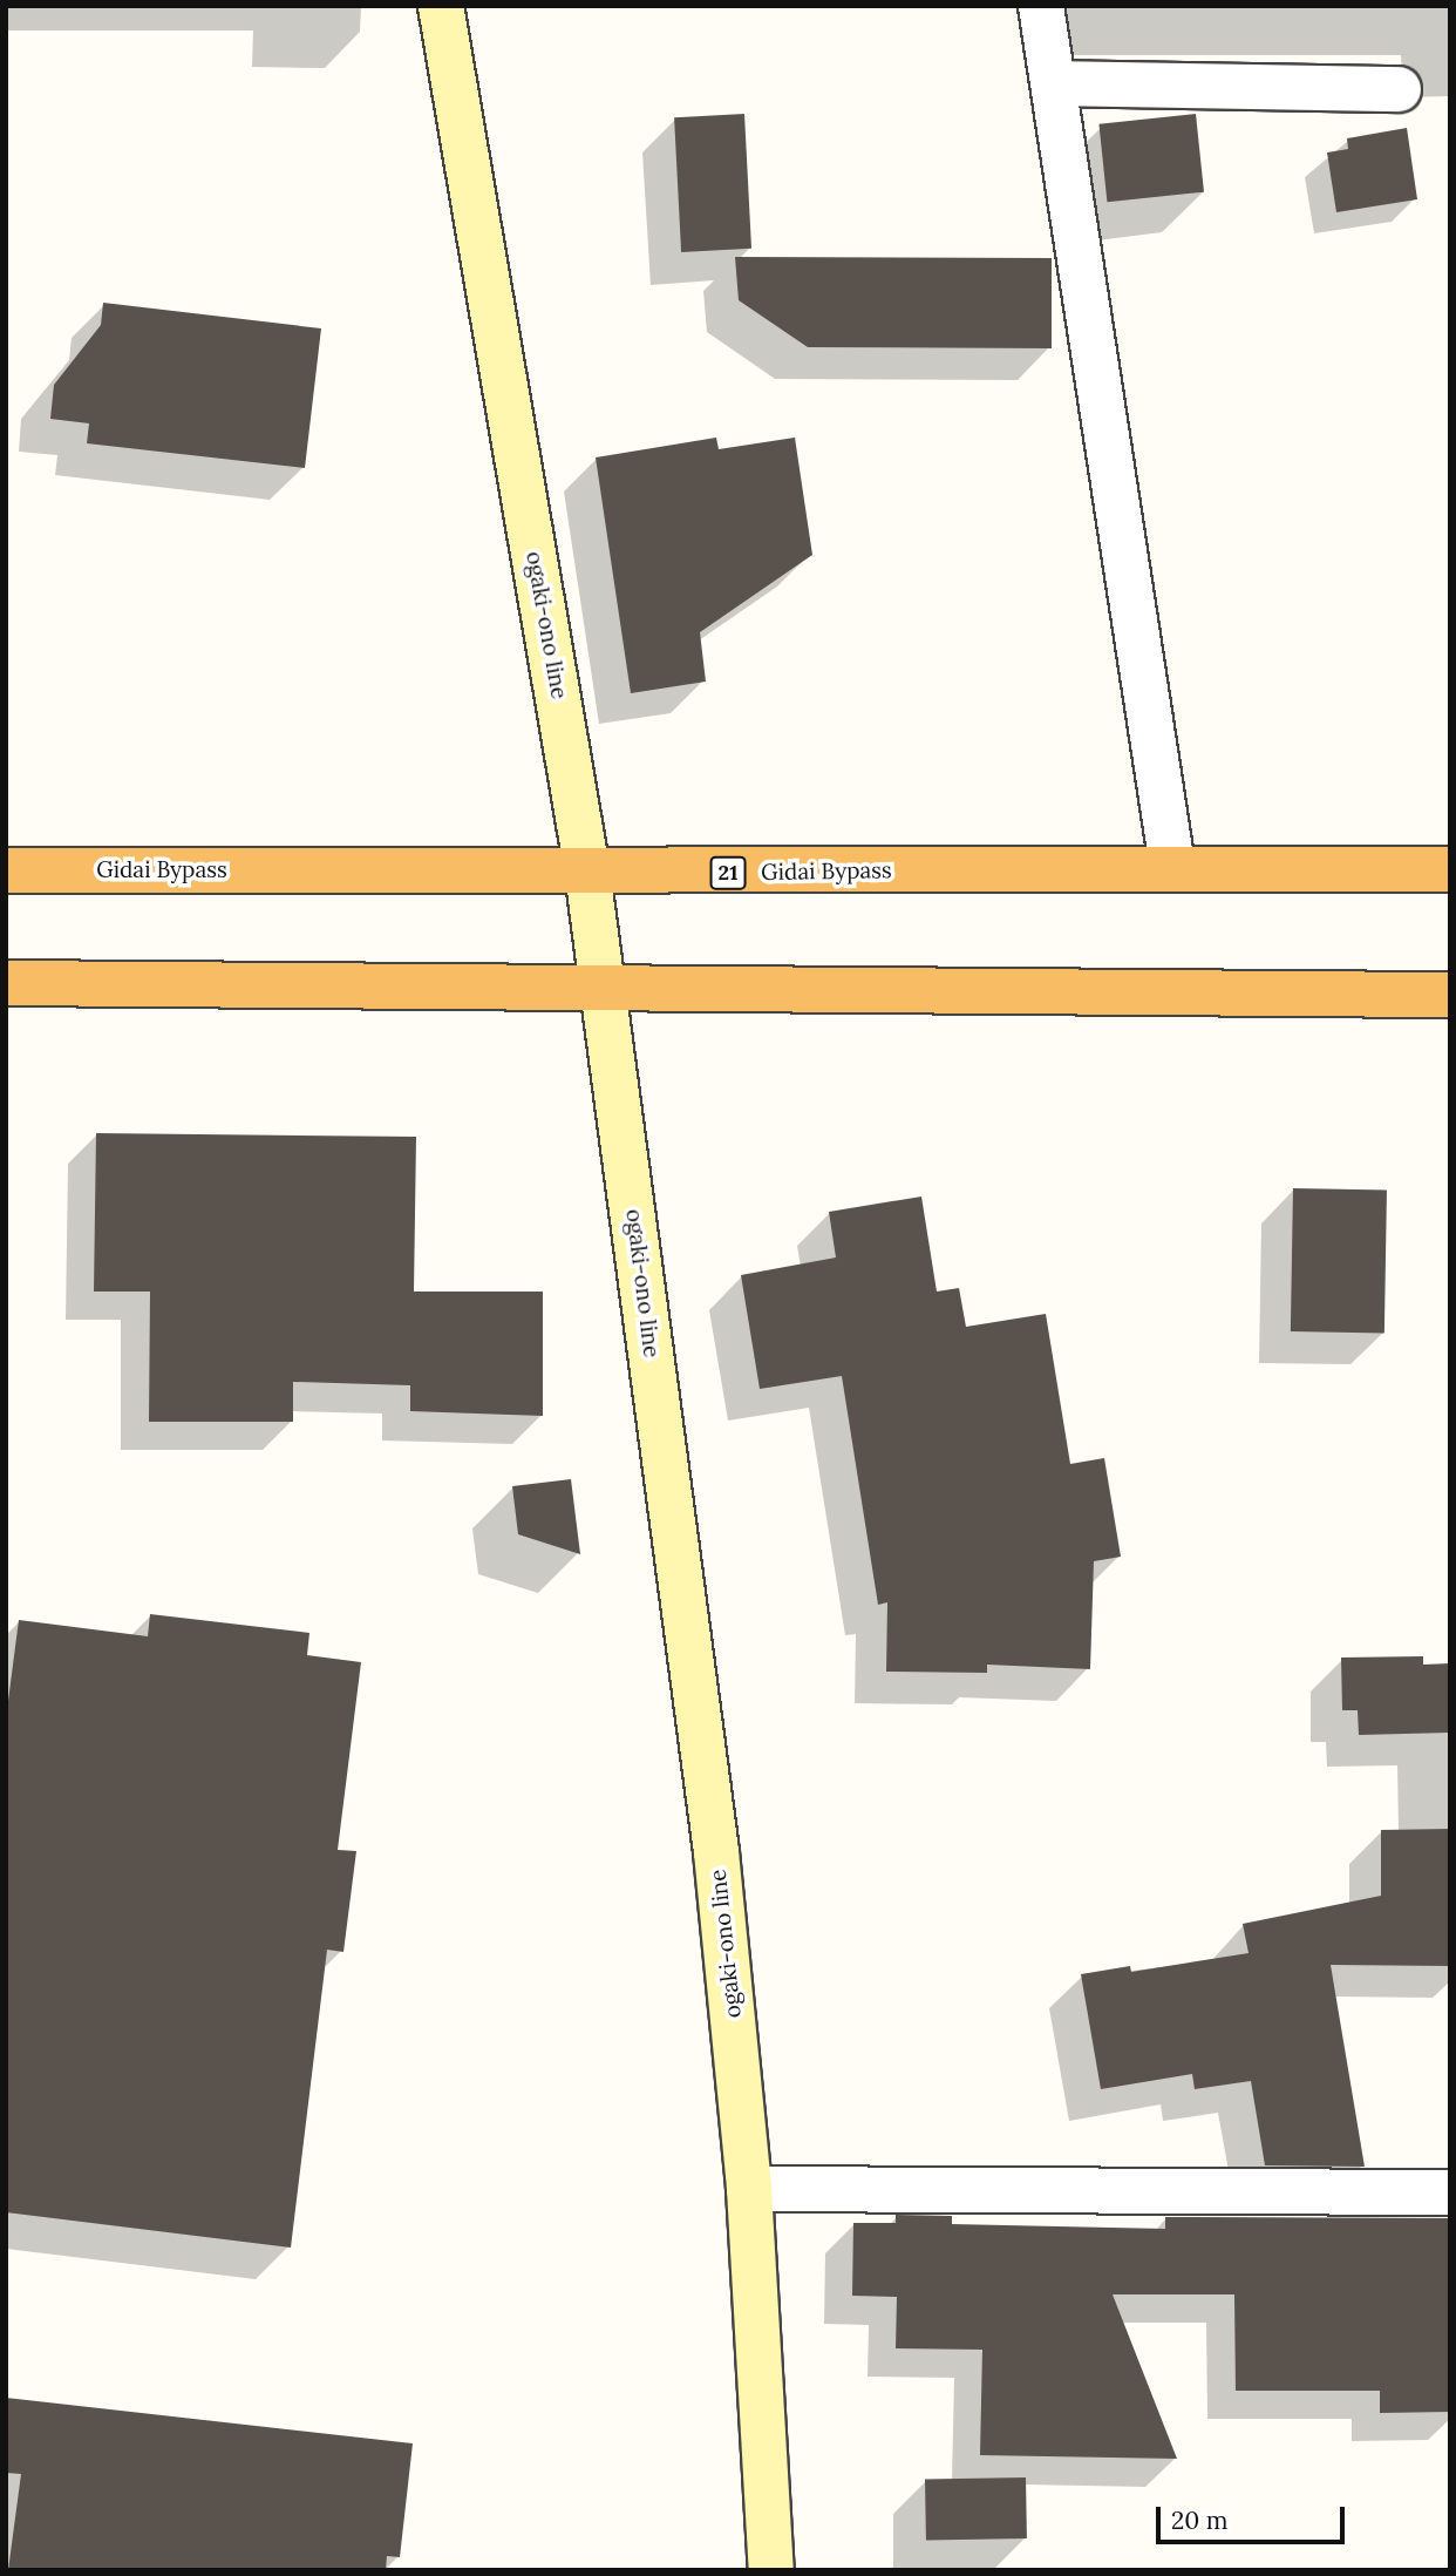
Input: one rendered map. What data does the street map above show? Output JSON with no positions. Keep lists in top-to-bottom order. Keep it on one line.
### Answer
{"streets":{"highway":["Gidai Bypass","21"],"main road":["ogaki-ono line"]},"crossings":[["ogaki-ono line","Gidai Bypass"]],"scale_bar":"20 m"}
